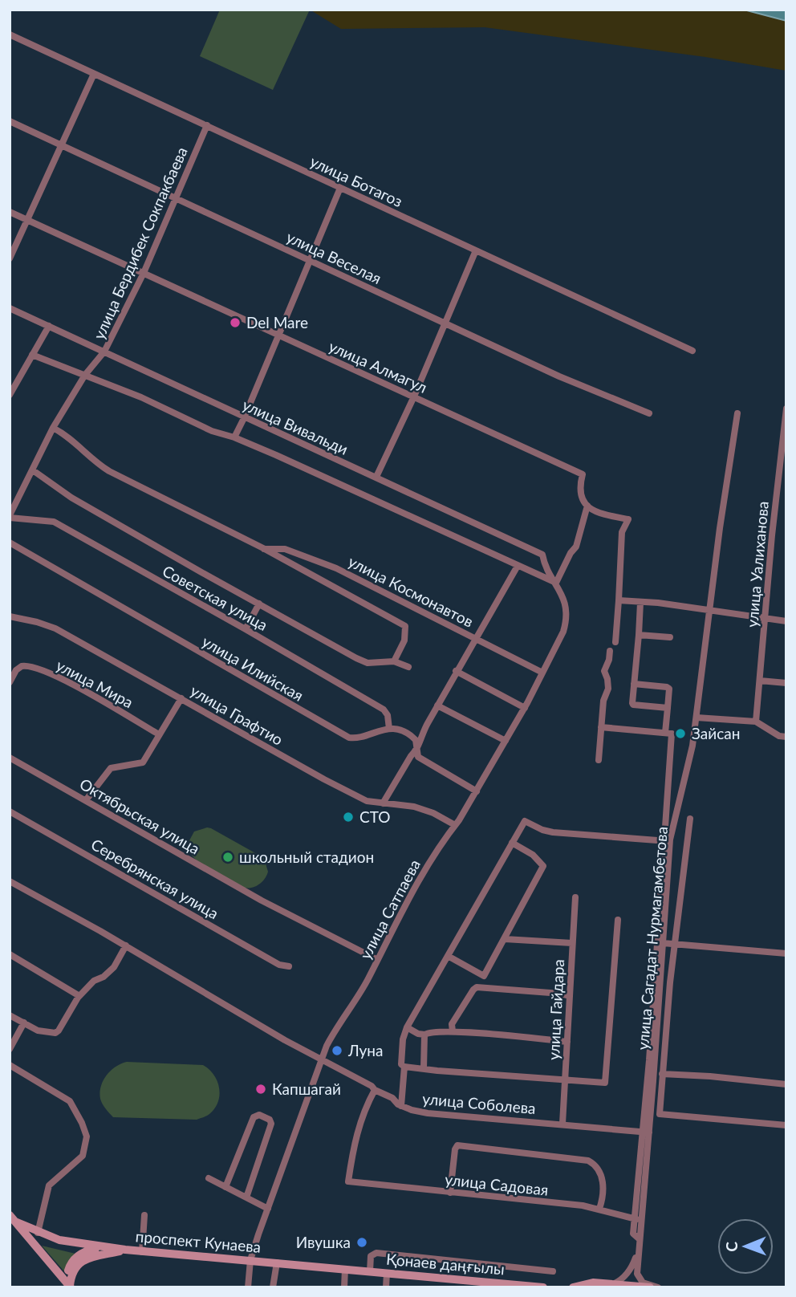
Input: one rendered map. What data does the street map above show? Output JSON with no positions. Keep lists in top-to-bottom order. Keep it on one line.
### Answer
{"streets":{"main road":["проспект Кунаева","Қонаев даңғылы"],"street":["улица Ботагоз","улица Бердибек Сокпакбаева","улица Веселая","улица Алмагул","улица Вивальди","улица Уалиханова","улица Космонавтов","Советская улица","улица Илийская","улица Мира","улица Графтио","Октябрьская улица","Серебрянская улица","улица Сатпаева","улица Сагадат Нурмагамбетова","улица Гайдара","улица Соболева","улица Садовая"]},"crossings":[["улица Ботагоз","улица Бердибек Сокпакбаева"],["улица Бердибек Сокпакбаева","улица Веселая"],["улица Бердибек Сокпакбаева","улица Алмагул"],["улица Бердибек Сокпакбаева","улица Вивальди"],["улица Бердибек Сокпакбаева","улица Космонавтов"],["улица Бердибек Сокпакбаева","Советская улица"],["улица Вивальди","улица Сатпаева"],["улица Космонавтов","улица Сатпаева"],["Советская улица","улица Илийская"],["улица Графтио","улица Сатпаева"],["Октябрьская улица","улица Сатпаева"],["улица Сатпаева","улица Соболева"],["улица Сатпаева","проспект Кунаева"],["улица Сагадат Нурмагамбетова","улица Соболева"],["улица Сагадат Нурмагамбетова","улица Садовая"],["улица Гайдара","улица Соболева"],["улица Соболева","улица Садовая"],["проспект Кунаева","Қонаев даңғылы"]],"places":["Del Mare","Зайсан","СТО","школьный стадион","Луна","Капшагай","Ивушка"],"north":"left"}
